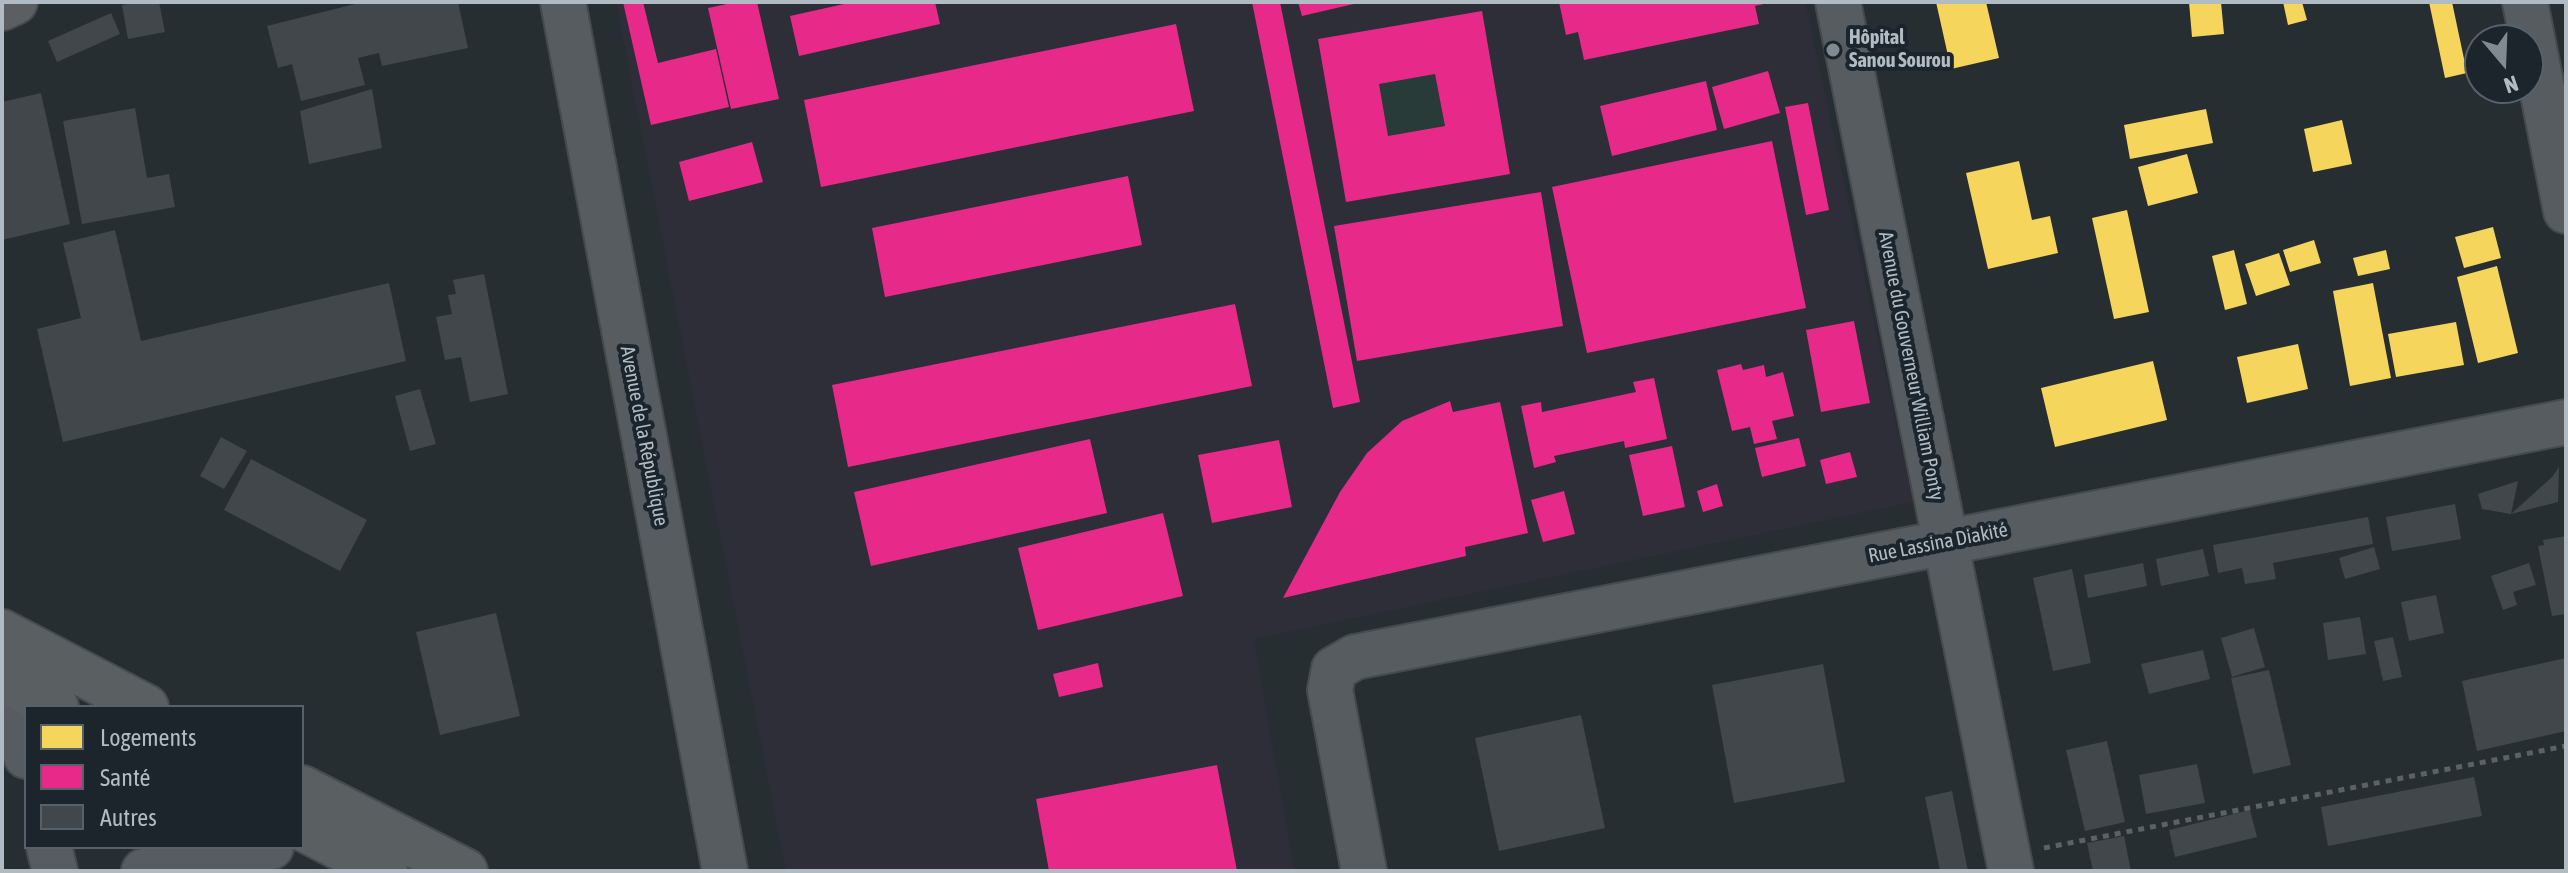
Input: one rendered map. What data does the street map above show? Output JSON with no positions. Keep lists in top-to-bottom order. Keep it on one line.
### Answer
{"streets":{"street":["Avenue du Gouverneur William Ponty","Avenue de la République","Rue Lassina Diakité"]},"crossings":[["Avenue du Gouverneur William Ponty","Rue Lassina Diakité"]],"places":["Hôpital Sanou Sourou"],"legend":["Logements","Santé","Autres"],"north":"bottom"}
